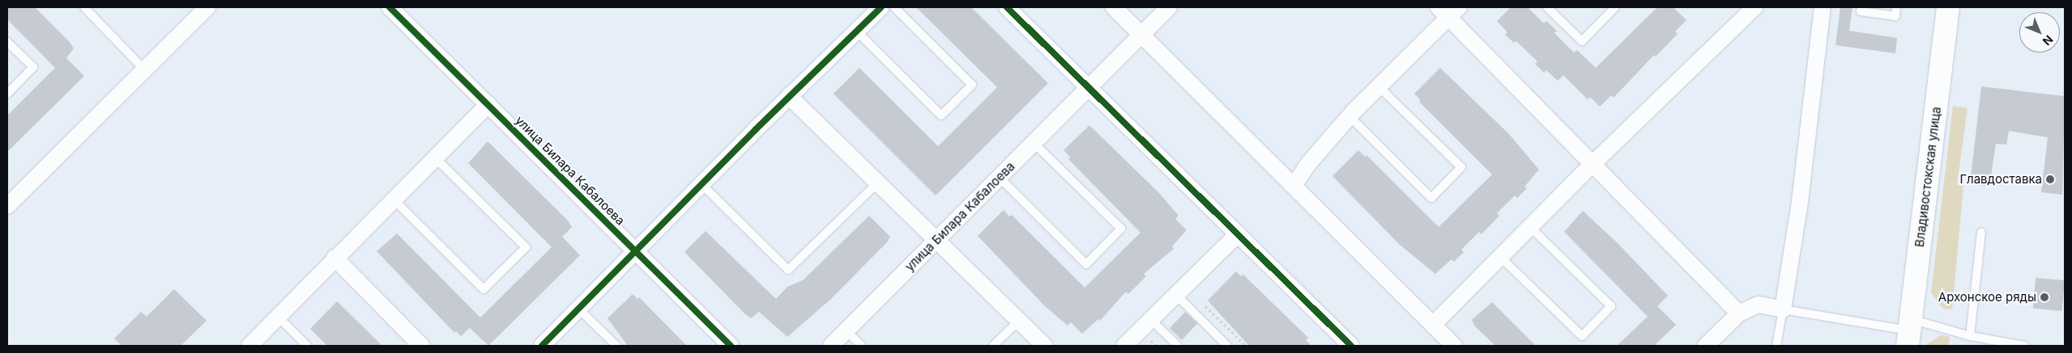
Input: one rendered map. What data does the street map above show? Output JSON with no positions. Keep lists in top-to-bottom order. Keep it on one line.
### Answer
{"streets":{"main road":["Владивостокская улица"],"street":["улица Билара Кабалоева"]},"places":["Главдоставка","Архонское ряды"],"north":"bottom right"}
